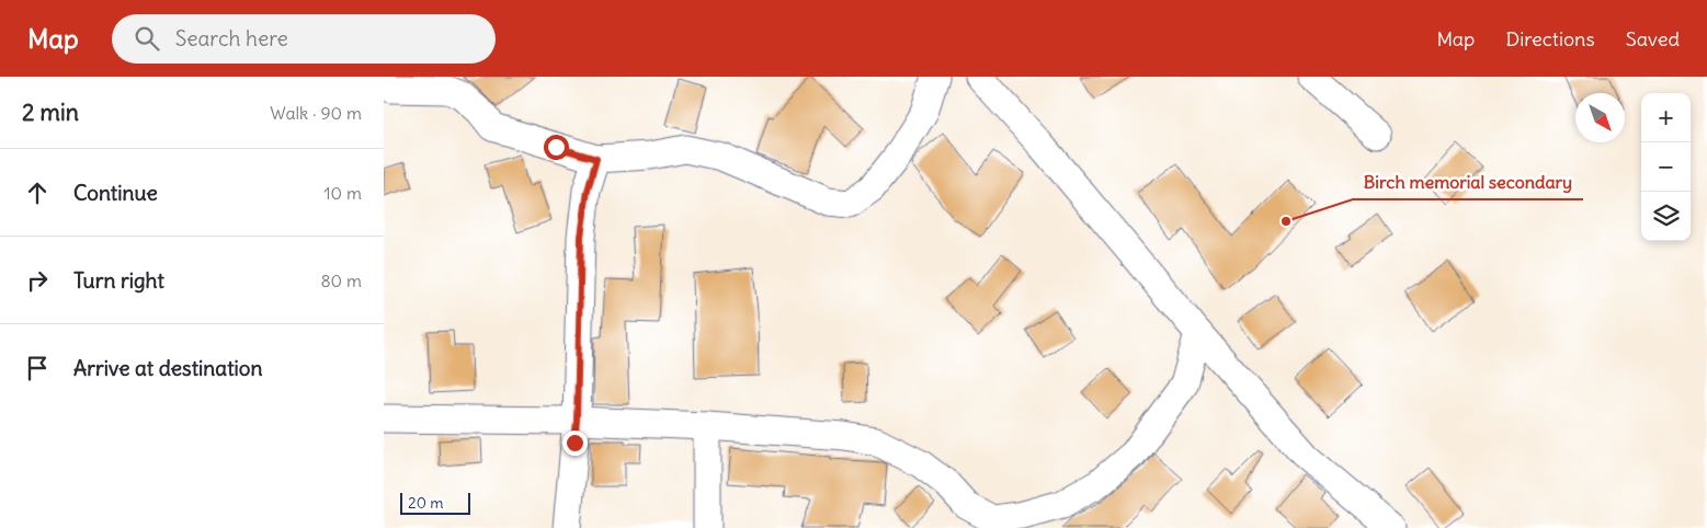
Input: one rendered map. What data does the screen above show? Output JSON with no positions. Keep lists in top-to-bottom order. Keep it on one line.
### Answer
{"places":["Birch memorial secondary"],"scale_bar":"20 m","north":"bottom right","page":{"header":"Map","search":"Search here","nav":["Map","Directions","Saved"],"heading":["2 min","Walk · 90 m"],"map_buttons":["+","−"],"list":[["Continue","10 m"],["Turn right","80 m"],"Arrive at destination"],"scale":"20 m"}}
